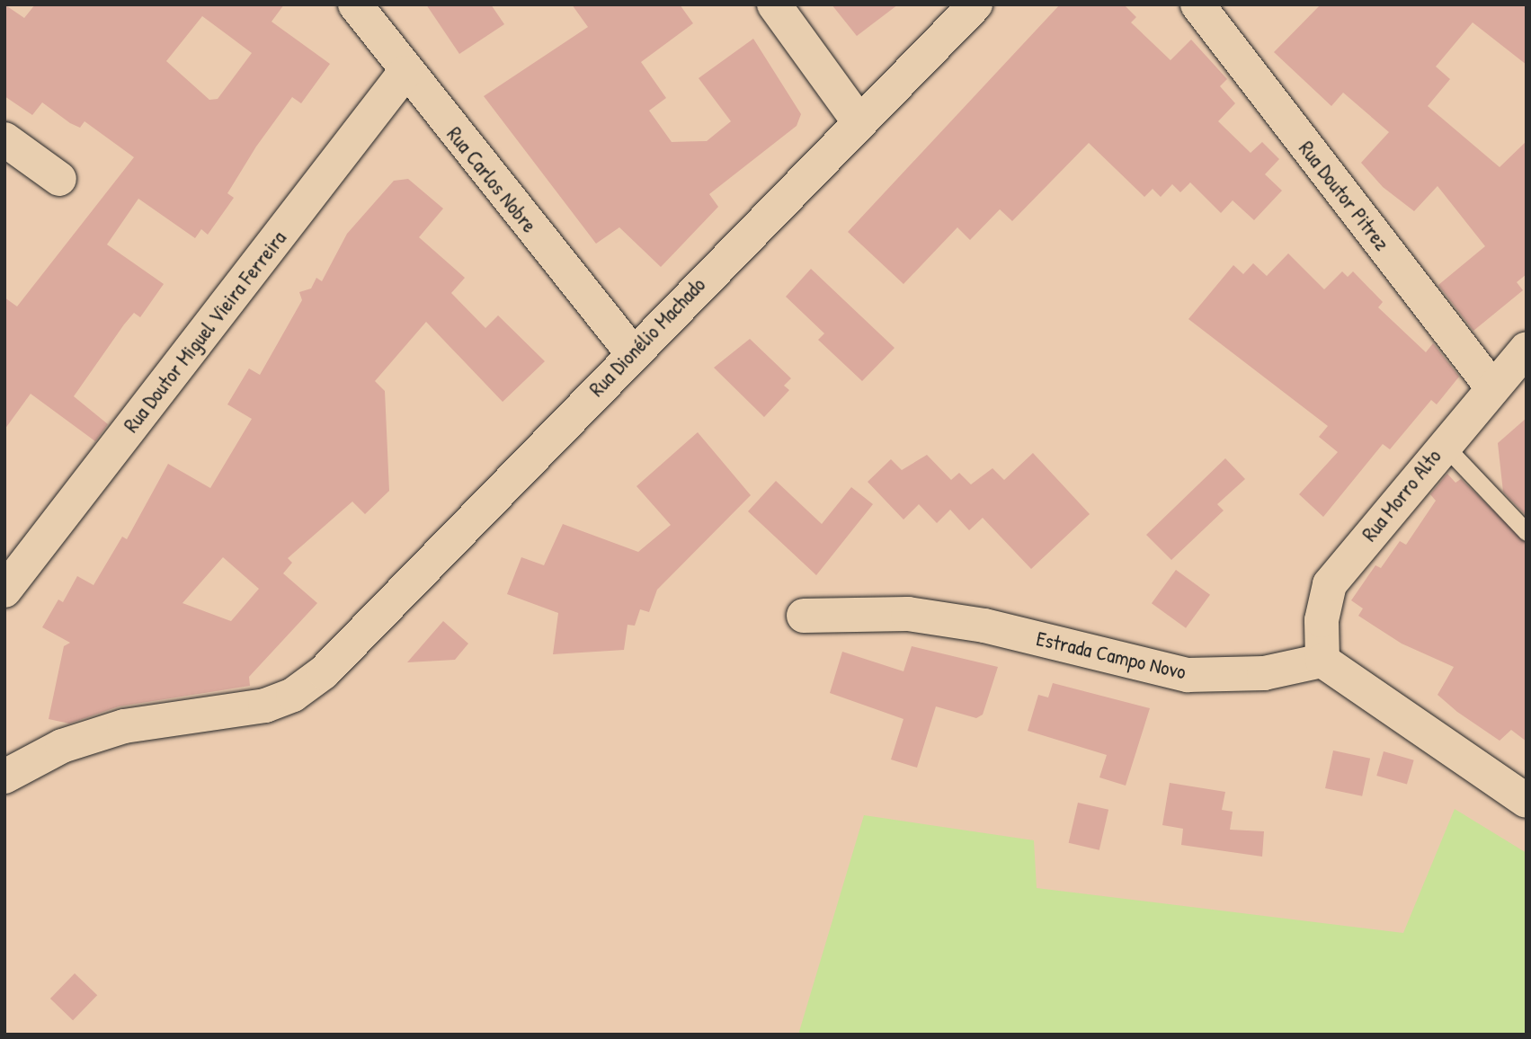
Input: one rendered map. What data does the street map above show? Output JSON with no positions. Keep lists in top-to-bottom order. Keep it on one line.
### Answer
{"streets":{"street":["Rua Carlos Nobre","Rua Doutor Pitrez","Rua Doutor Miguel Vieira Ferreira","Rua Dionélio Machado","Rua Morro Alto","Estrada Campo Novo"]},"crossings":[["Rua Carlos Nobre","Rua Doutor Miguel Vieira Ferreira"],["Rua Carlos Nobre","Rua Dionélio Machado"],["Rua Doutor Pitrez","Rua Morro Alto"],["Rua Morro Alto","Estrada Campo Novo"]]}
